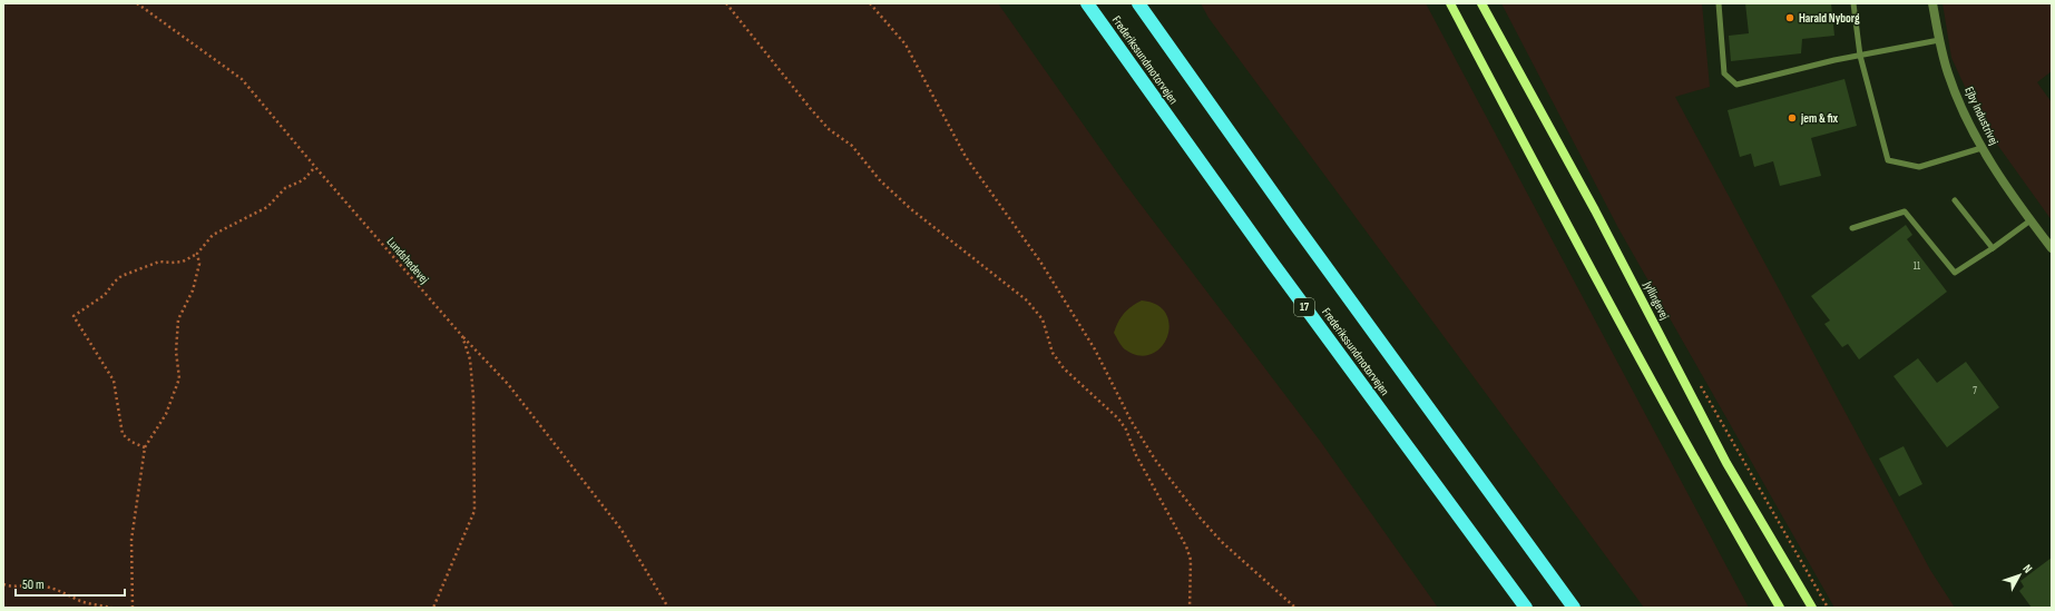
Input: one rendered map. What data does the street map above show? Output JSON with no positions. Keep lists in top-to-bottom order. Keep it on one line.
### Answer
{"streets":{"highway":["Frederikssundmotorvejen","17"],"street":["Ejby Industrivej","Jyllingevej"],"path":["Lundshedevej"]},"places":["Harald Nyborg","jem & fix"],"house_numbers":["11","7"],"scale_bar":"50 m","north":"top right"}
